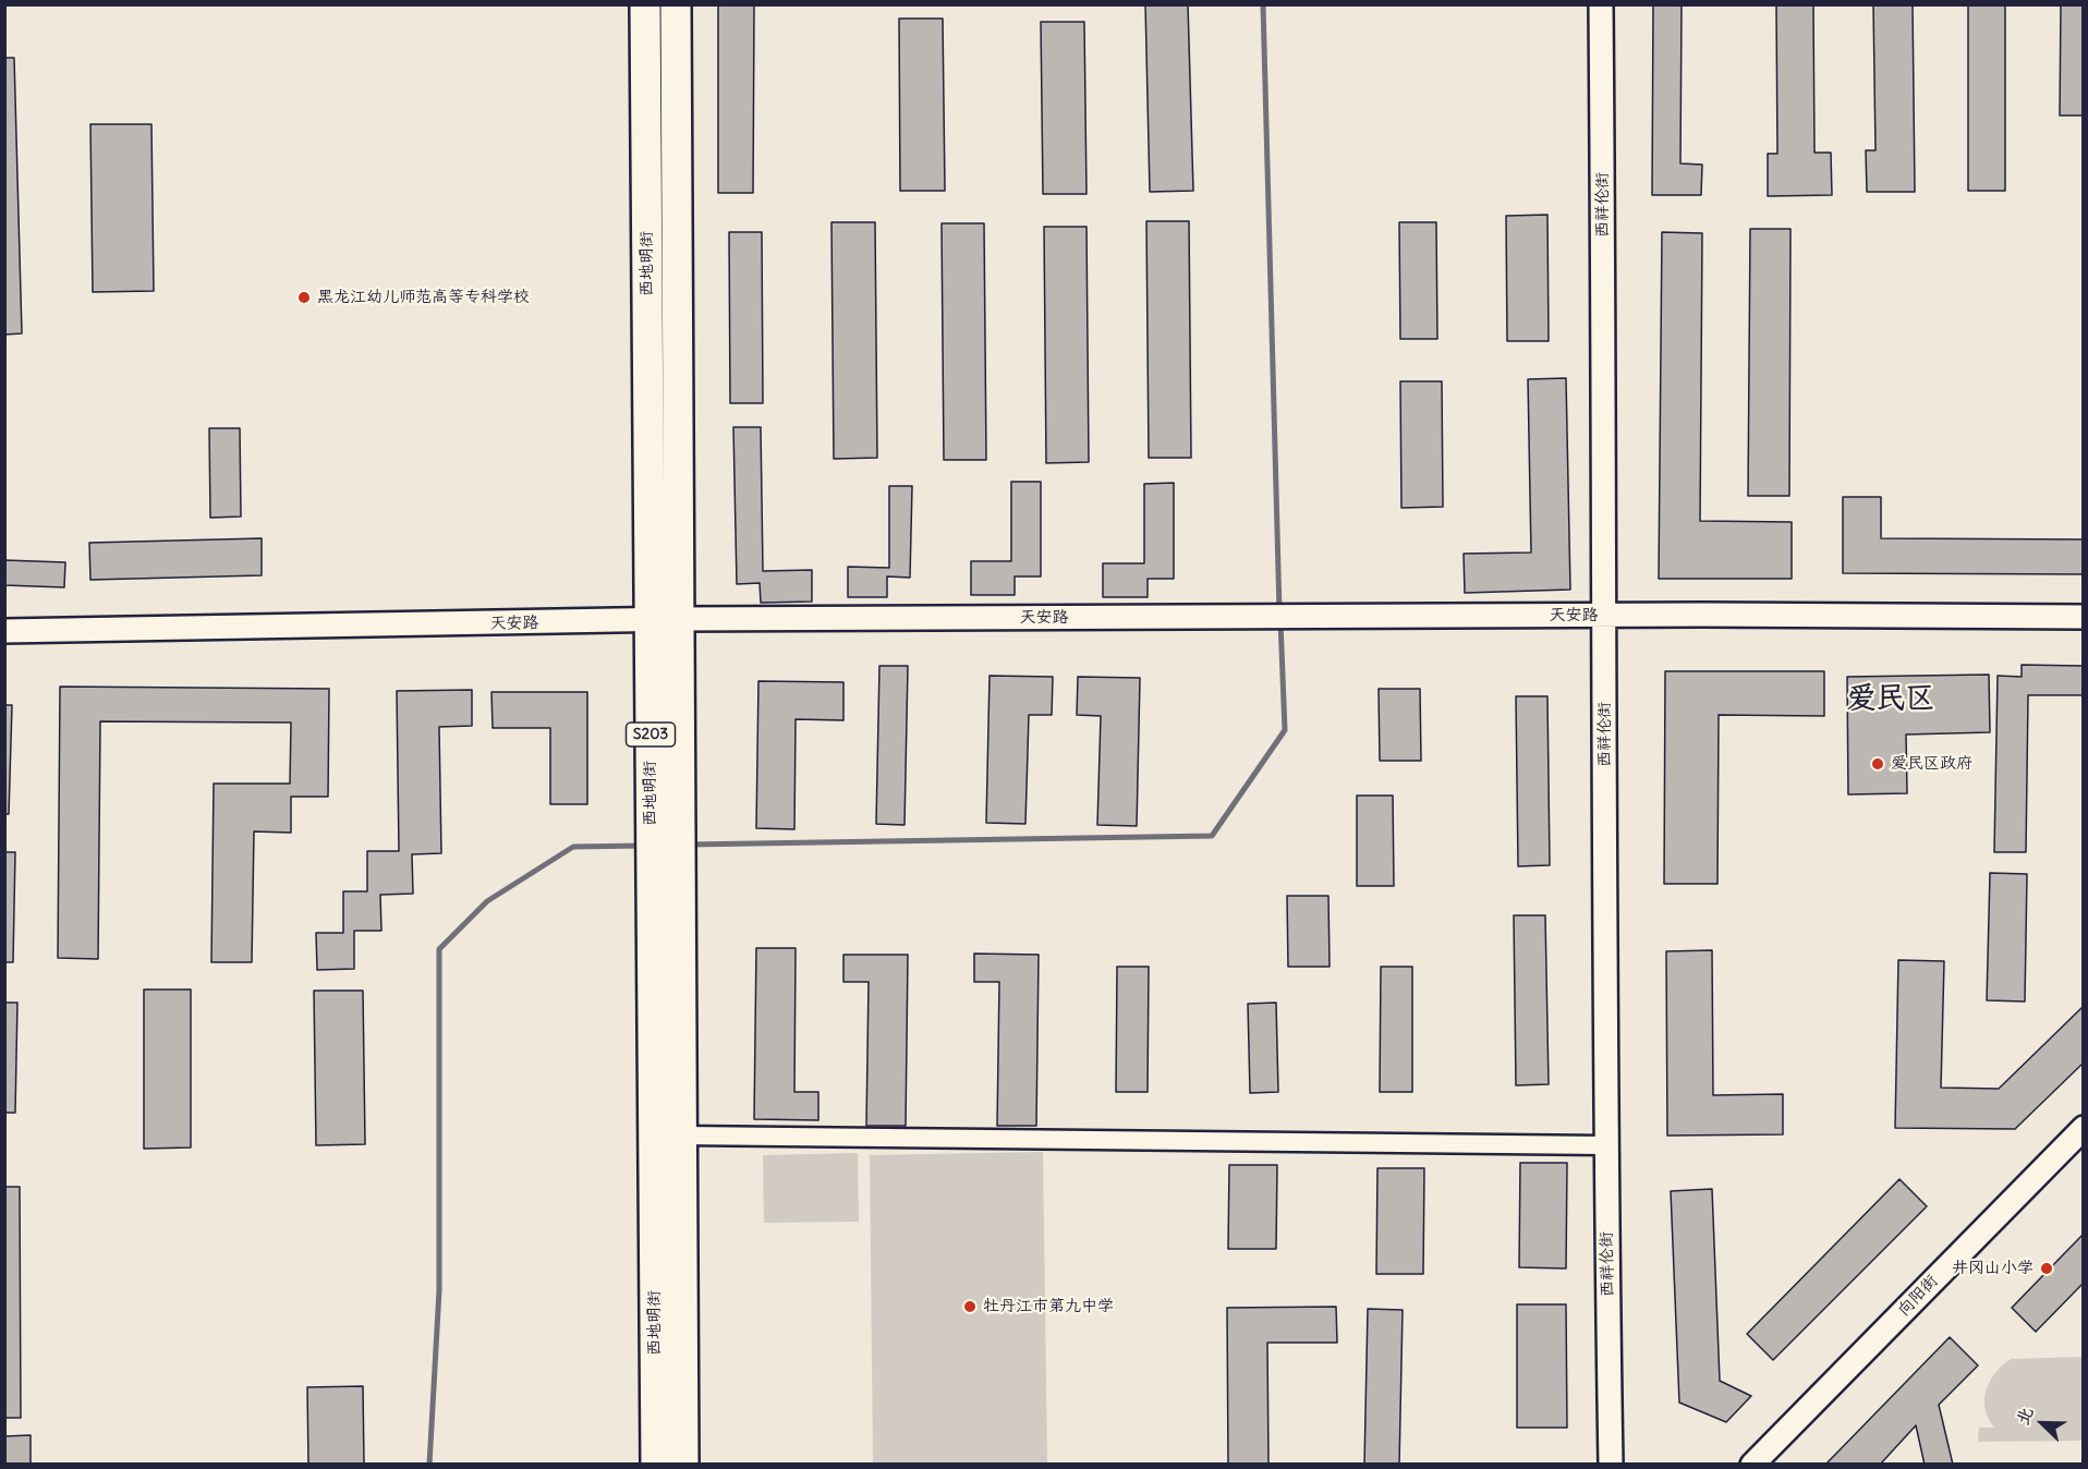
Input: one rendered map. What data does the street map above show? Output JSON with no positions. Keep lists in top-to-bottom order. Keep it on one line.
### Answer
{"streets":{"main road":["西地明街","S203"],"street":["西祥伦街","天安路","向阳街"]},"crossings":[["西祥伦街","天安路"],["西地明街","天安路"]],"districts":["爱民区"],"places":["黑龙江幼儿师范高等专科学校","爱民区政府","井冈山小学","牡丹江市第九中学"],"north":"top left"}
